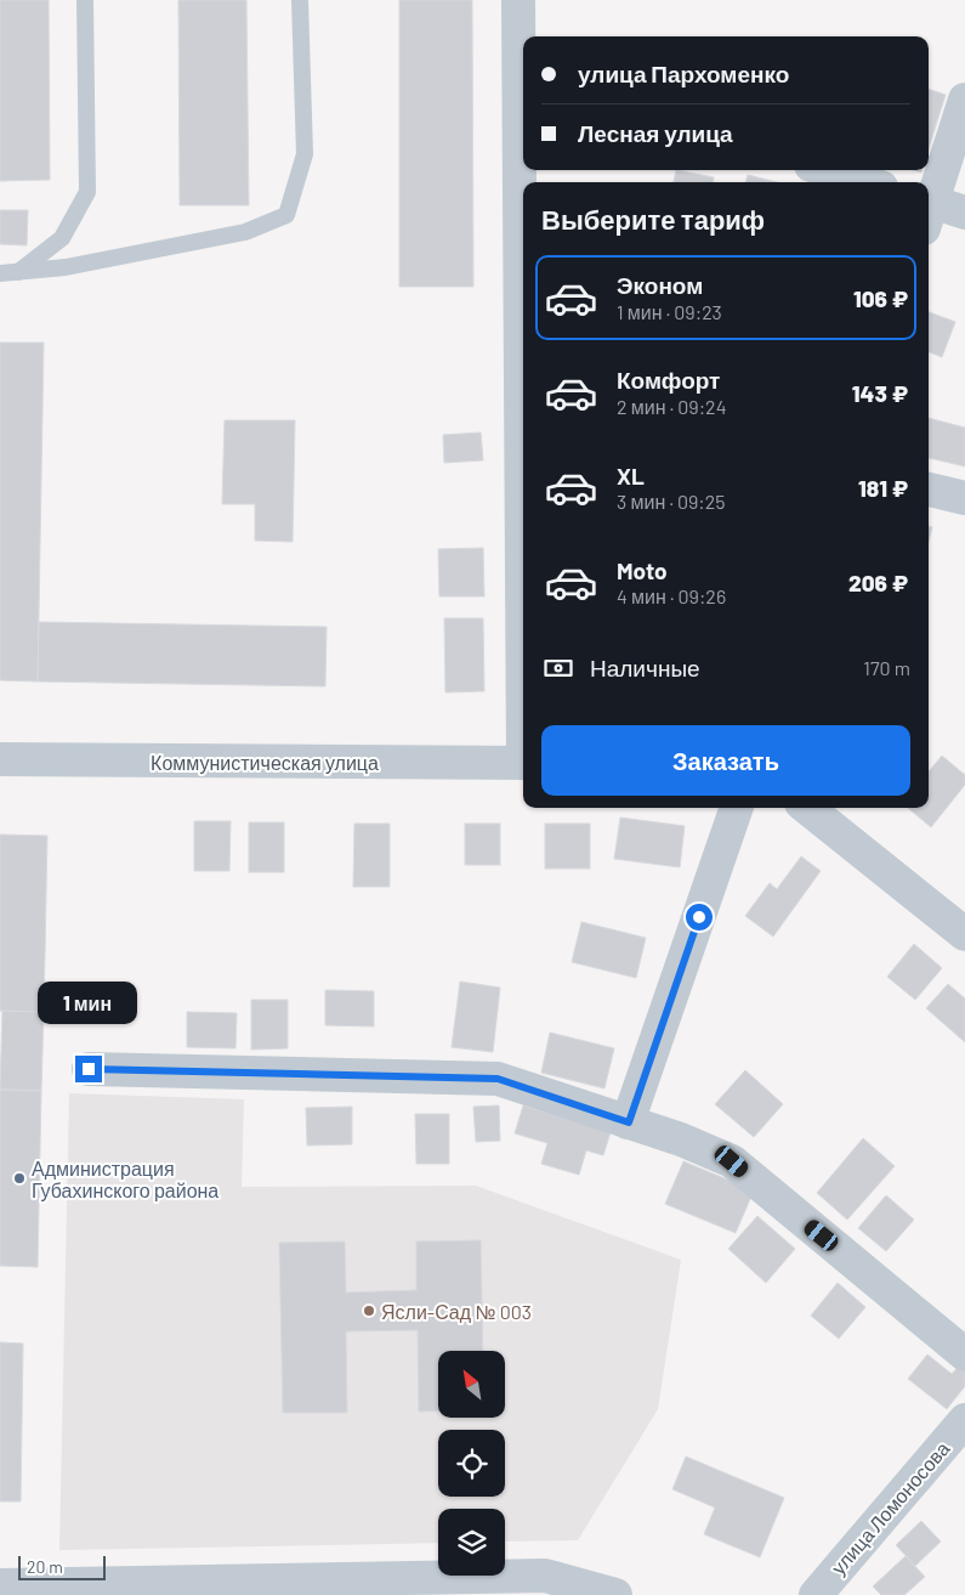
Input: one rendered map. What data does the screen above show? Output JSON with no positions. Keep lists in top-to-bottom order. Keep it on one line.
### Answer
{"streets":{"street":["Коммунистическая улица","улица Ломоносова"]},"places":["Администрация Губахинского района","Ясли-Сад № 003"],"scale_bar":"20 m","north":"top left","page":{"banner":["улица Пархоменко","Лесная улица"],"heading":"Выберите тариф","list":[{"name":"Эконом","note":"1 мин · 09:23","value":"106 ₽"},{"name":"Комфорт","note":"2 мин · 09:24","value":"143 ₽"},{"name":"XL","note":"3 мин · 09:25","value":"181 ₽"},{"name":"Moto","note":"4 мин · 09:26","value":"206 ₽"}],"pay":["Наличные","170 m"],"buttons":"Заказать","bubble":"1 мин","scale":"20 m"}}
